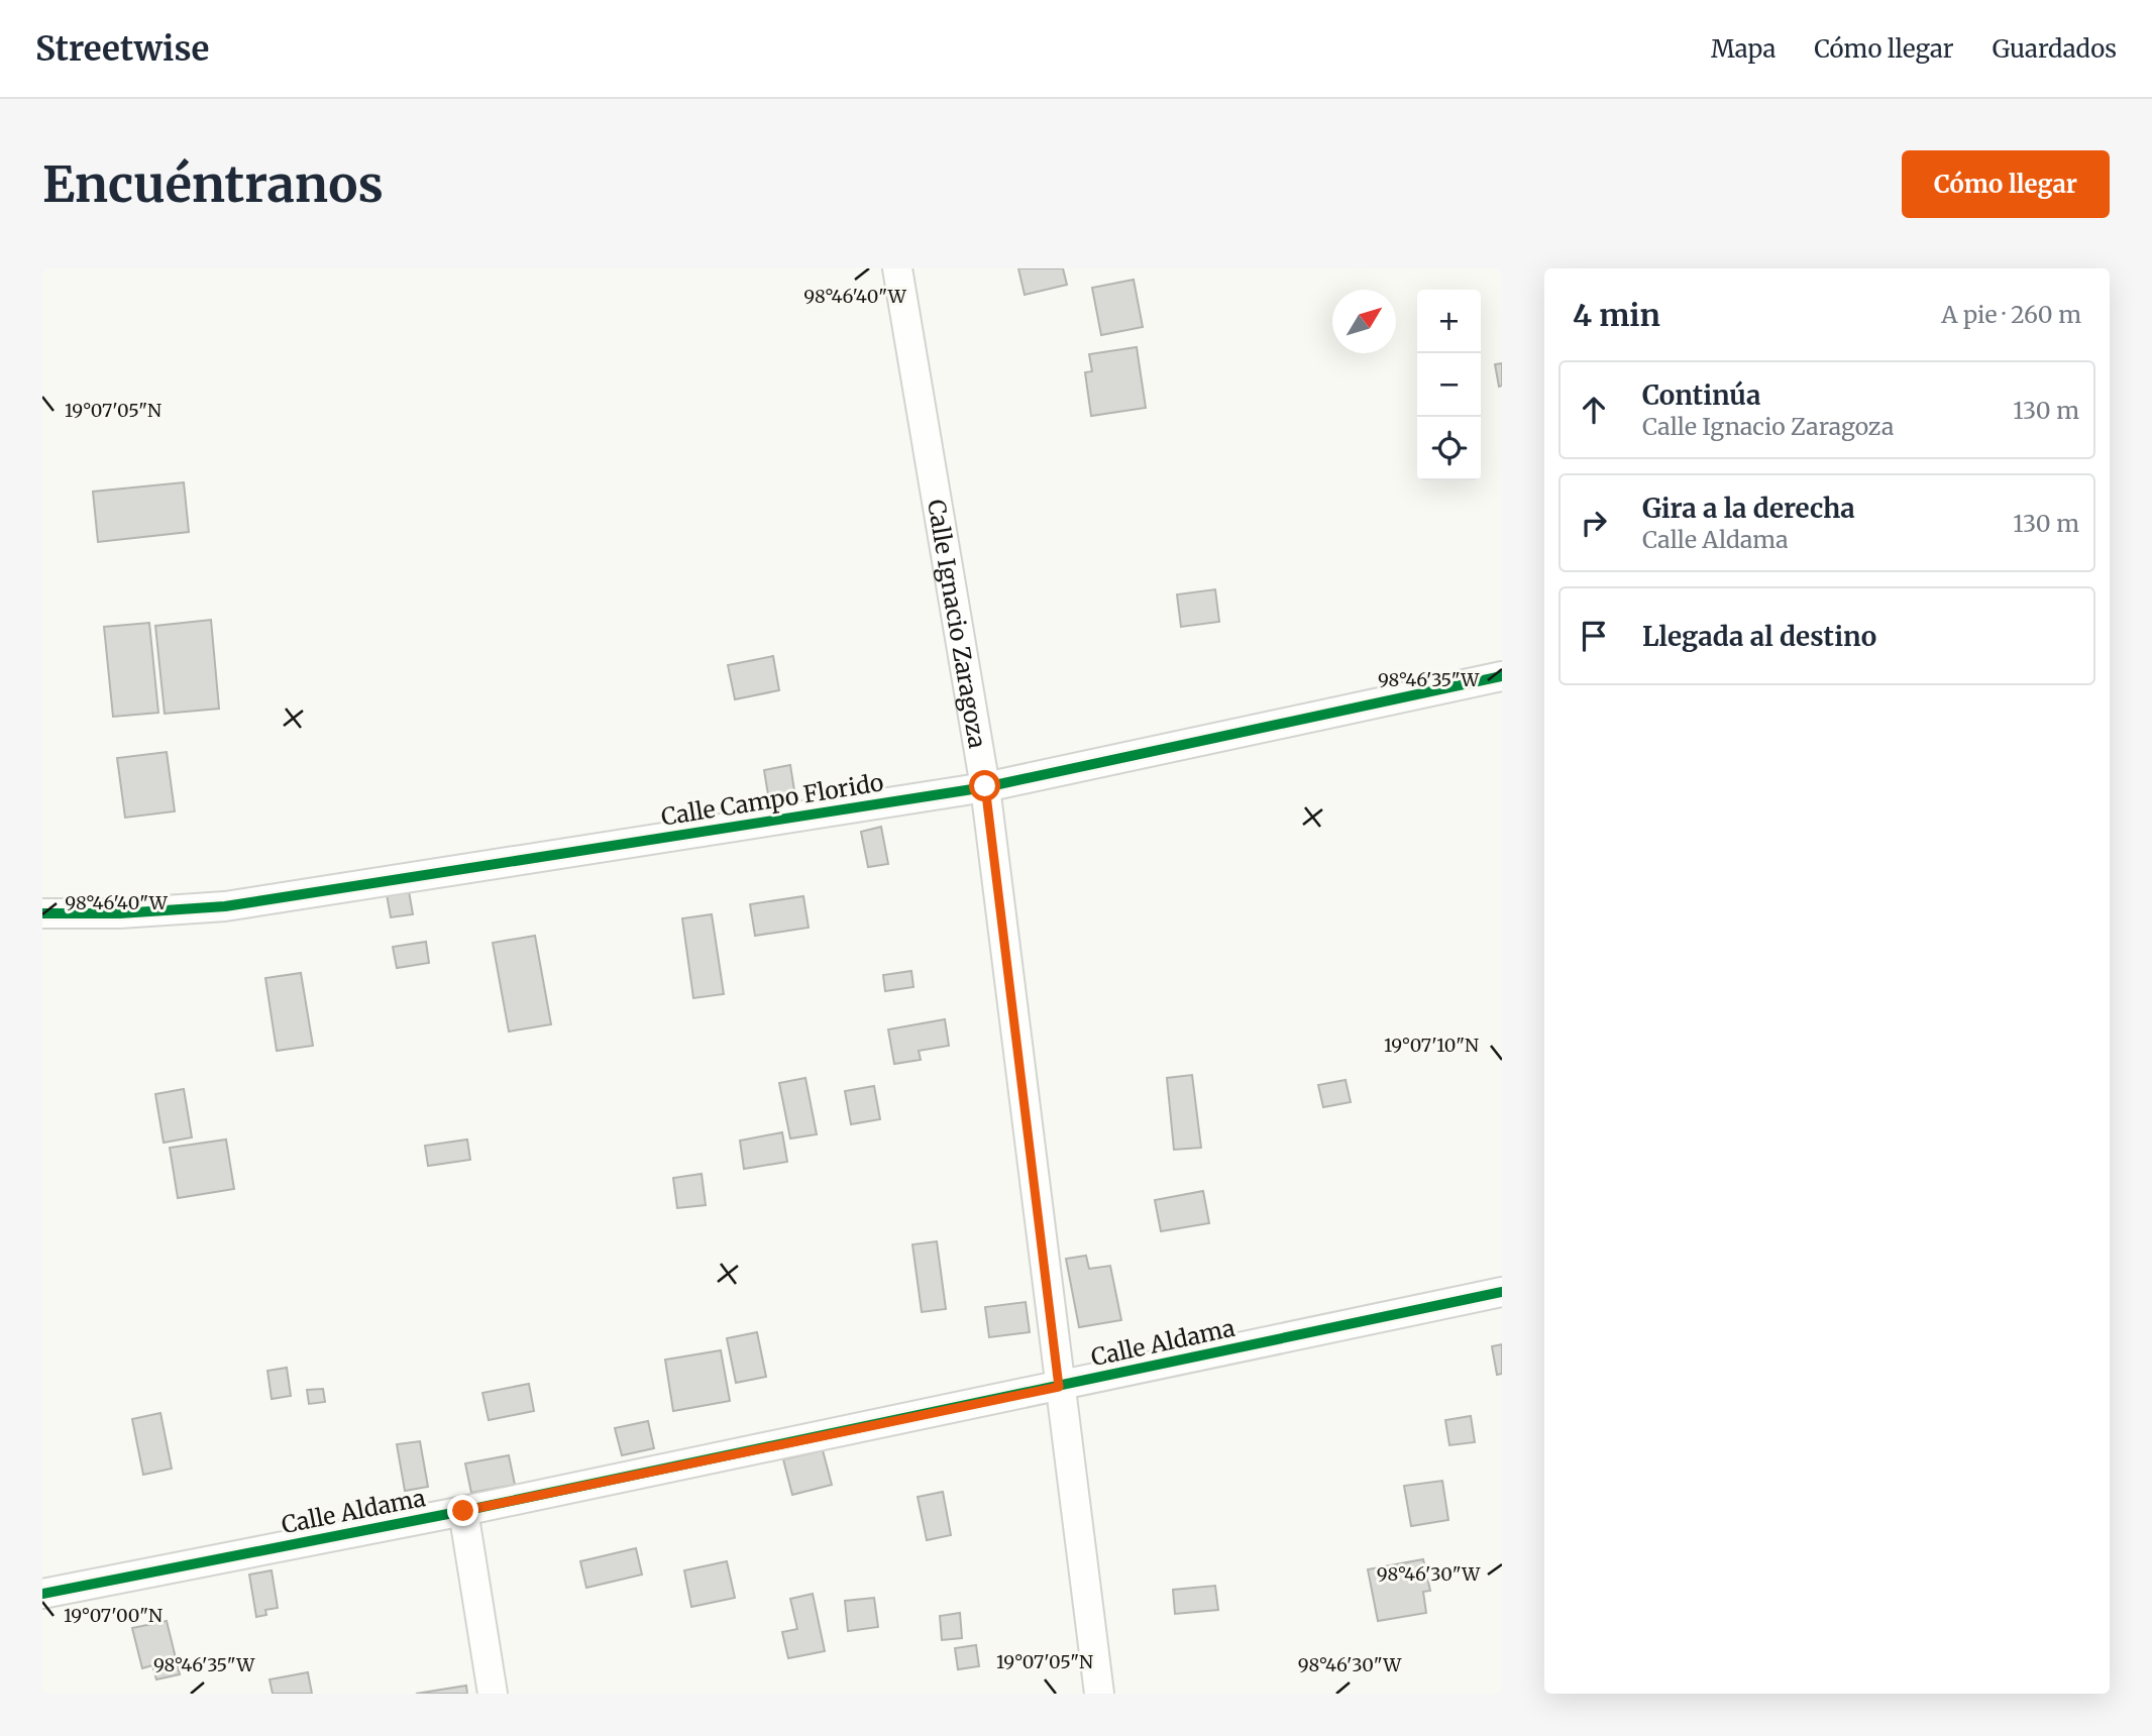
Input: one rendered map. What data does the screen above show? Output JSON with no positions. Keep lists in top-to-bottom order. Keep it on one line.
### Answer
{"streets":{"street":["Calle Ignacio Zaragoza","Calle Campo Florido","Calle Aldama"]},"crossings":[["Calle Ignacio Zaragoza","Calle Campo Florido"],["Calle Ignacio Zaragoza","Calle Aldama"]],"north":"top right","page":{"header":"Streetwise","nav":["Mapa","Cómo llegar","Guardados"],"buttons":"Cómo llegar","title":"Encuéntranos","heading":["4 min","A pie · 260 m"],"map_buttons":["+","−"],"list":[["Continúa","Calle Ignacio Zaragoza","130 m"],["Gira a la derecha","Calle Aldama","130 m"],"Llegada al destino"]},"coordinates":["98°46'40\"W","19°07'05\"N","98°46'35\"W","19°07'10\"N","98°46'30\"W","19°07'00\"N"]}
